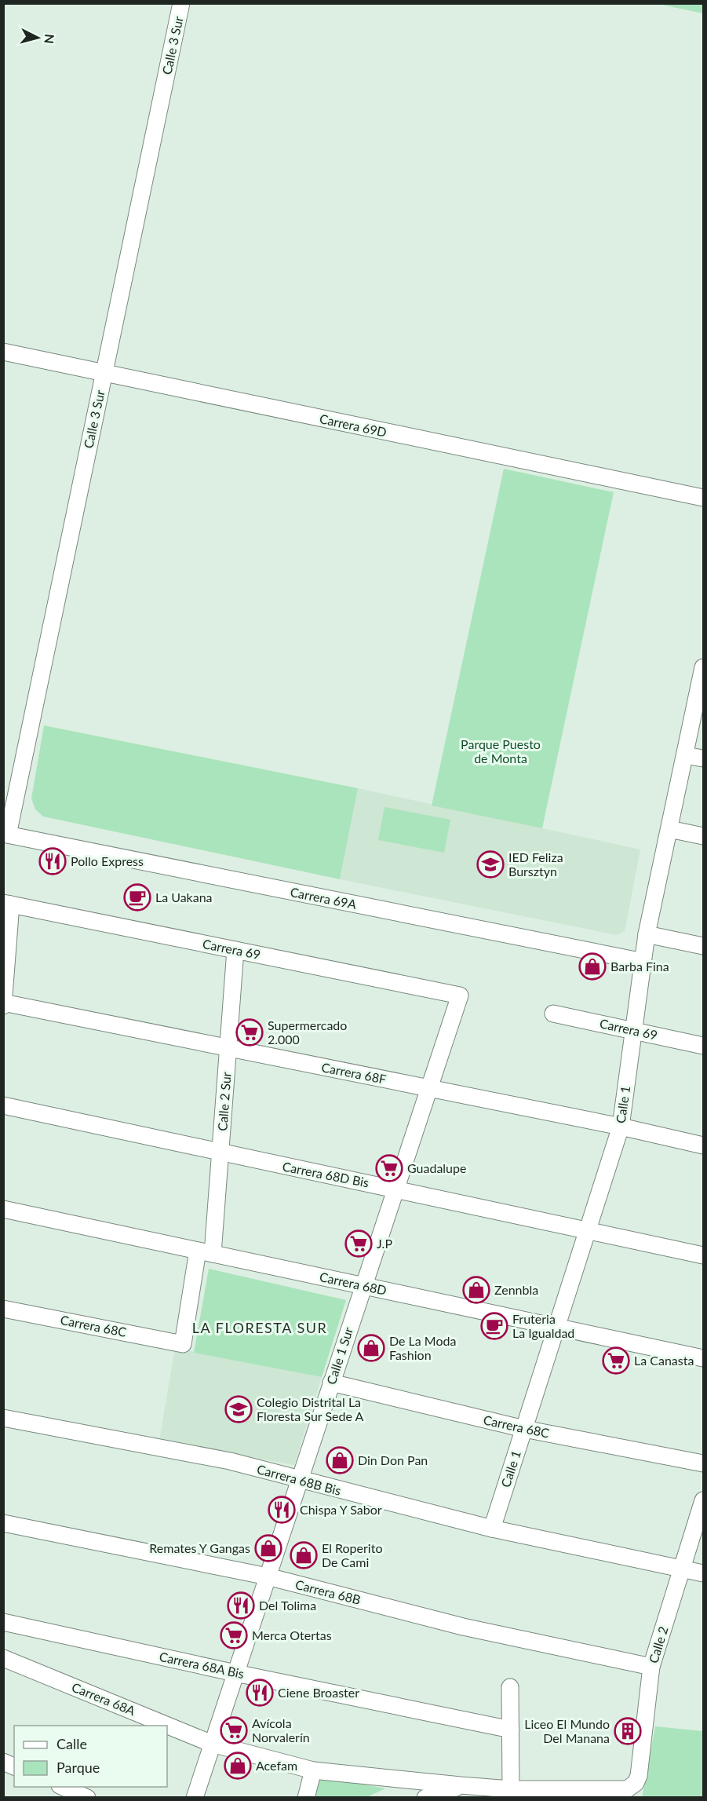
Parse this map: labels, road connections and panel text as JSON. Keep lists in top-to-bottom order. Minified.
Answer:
{"streets":{"street":["Calle 3 Sur","Carrera 69D","Carrera 69A","Carrera 69","Carrera 68F","Calle 2 Sur","Calle 1","Carrera 68D Bis","Carrera 68D","Carrera 68C","Calle 1 Sur","Carrera 68B Bis","Carrera 68B","Calle 2","Carrera 68A Bis","Carrera 68A"]},"crossings":[["Calle 3 Sur","Carrera 69D"],["Calle 3 Sur","Carrera 69A"],["Carrera 69A","Calle 1"],["Carrera 69","Calle 2 Sur"],["Carrera 69","Calle 1"],["Carrera 69","Calle 1 Sur"],["Carrera 68F","Calle 2 Sur"],["Carrera 68F","Calle 1"],["Carrera 68F","Calle 1 Sur"],["Calle 2 Sur","Carrera 68D Bis"],["Calle 2 Sur","Carrera 68D"],["Calle 2 Sur","Carrera 68C"],["Calle 1","Carrera 68D Bis"],["Calle 1","Carrera 68D"],["Calle 1","Carrera 68C"],["Calle 1","Carrera 68B Bis"],["Carrera 68D Bis","Calle 1 Sur"],["Carrera 68D","Calle 1 Sur"],["Carrera 68C","Calle 1 Sur"],["Calle 1 Sur","Carrera 68B Bis"],["Calle 1 Sur","Carrera 68B"],["Calle 1 Sur","Carrera 68A Bis"],["Calle 1 Sur","Carrera 68A"],["Carrera 68B Bis","Calle 2"],["Carrera 68B","Calle 2"]],"districts":["LA FLORESTA SUR"],"parks":["Parque Puesto de Monta"],"places":{"restaurant":["Pollo Express","Chispa Y Sabor","Del Tolima","Ciene Broaster"],"school or university":["IED Feliza Bursztyn","Colegio Distrital La Floresta Sur Sede A"],"cafe":["La Uakana","Fruteria La Igualdad"],"shop":["Barba Fina","Zennbla","De La Moda Fashion","Din Don Pan","Remates Y Gangas","El Roperito De Cami","Acefam"],"supermarket":["Supermercado 2.000","Guadalupe","J.P","La Canasta","Merca Otertas","Avícola Norvalerín"],"building":["Liceo El Mundo Del Manana"]},"legend":["Calle","Parque"],"north":"right"}
